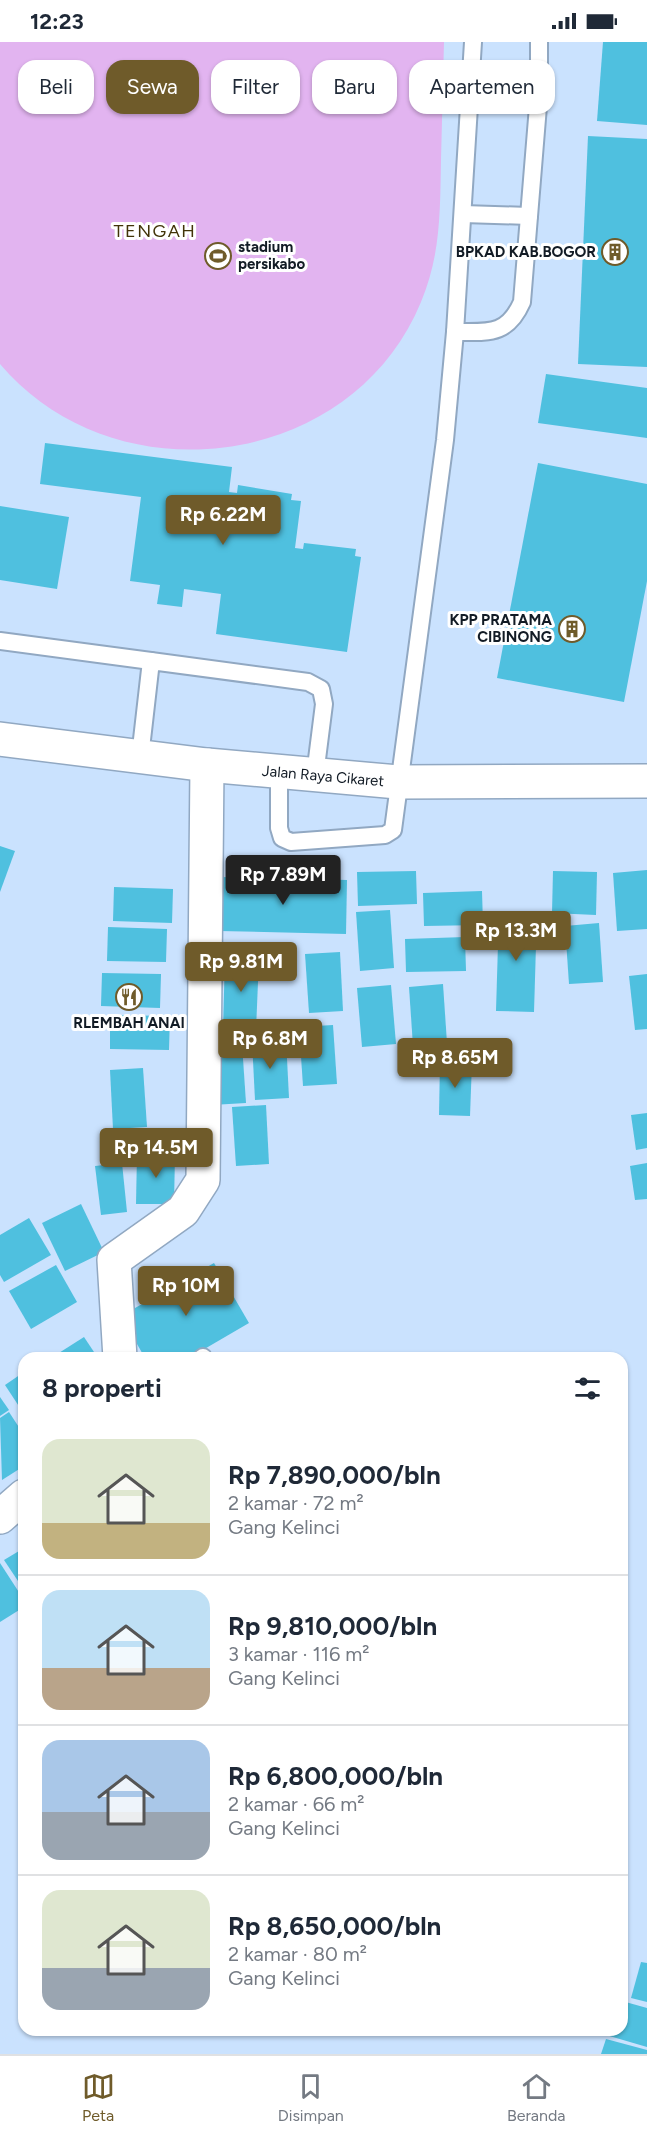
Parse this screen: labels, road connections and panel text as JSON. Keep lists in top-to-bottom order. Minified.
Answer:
{"streets":{"main road":["Jalan Raya Cikaret"]},"districts":["TENGAH"],"places":{"building":["BPKAD KAB.BOGOR","KPP PRATAMA CIBINONG"],"sports":["stadium persikabo"],"restaurant":["RLEMBAH ANAI"]},"page":{"status":"12:23","chip":["Beli","Sewa","Filter","Baru","Apartemen"],"price":["Rp 6.22M","Rp 7.89M","Rp 13.3M","Rp 9.81M","Rp 6.8M","Rp 8.65M","Rp 14.5M","Rp 10M"],"heading":"8 properti","list":[{"name":"Rp 7,890,000/bln","note":"2 kamar · 72 m² · Gang Kelinci"},{"name":"Rp 9,810,000/bln","note":"3 kamar · 116 m² · Gang Kelinci"},{"name":"Rp 6,800,000/bln","note":"2 kamar · 66 m² · Gang Kelinci"},{"name":"Rp 8,650,000/bln","note":"2 kamar · 80 m² · Gang Kelinci"}],"tabs":["Peta","Disimpan","Beranda"]}}
